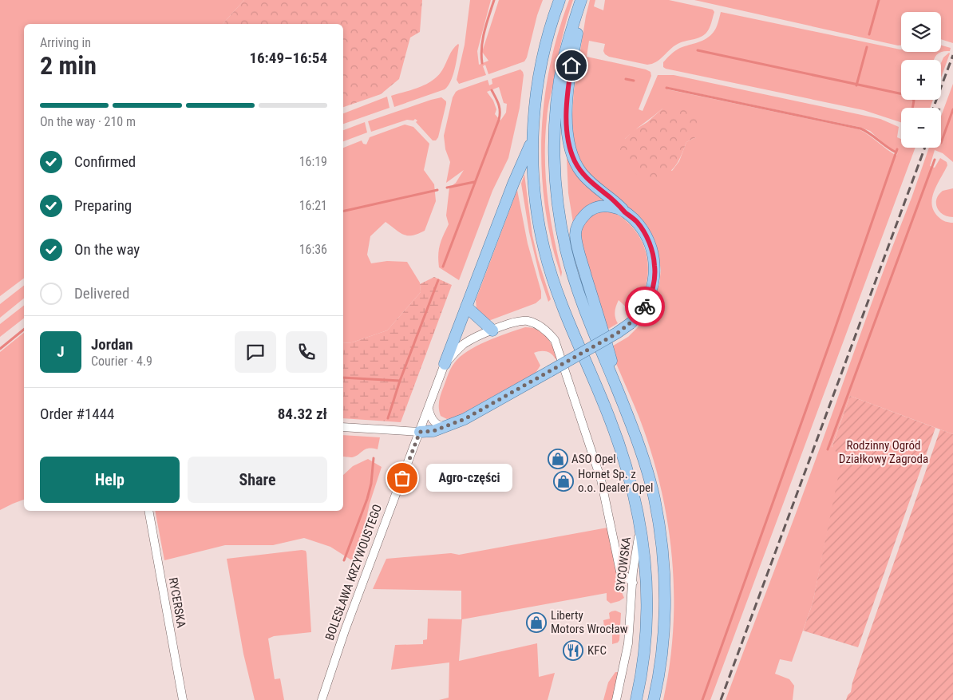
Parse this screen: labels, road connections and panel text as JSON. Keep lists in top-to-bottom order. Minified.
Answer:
{"streets":{"street":["SYCOWSKA","BOLESŁAWA KRZYWOUSTEGO","RYCERSKA"]},"parks":["Rodzinny Ogród Działkowy Zagroda"],"places":{"shop":["ASO Opel","Hornet Sp. z o.o. Dealer Opel","Liberty Motors Wrocław"],"other":["Agro-części"],"restaurant":["KFC"]},"page":{"map_buttons":["+","−"],"heading":["2 min","Arriving in","16:49–16:54"],"panel":["Jordan","Courier · 4.9","Order #1444","84.32 zł"],"bar":"On the way · 210 m","list":[["Confirmed","16:19"],["Preparing","16:21"],["On the way","16:36"],"Delivered"],"round":"J","buttons":["Help","Share"],"bubble":"Agro-części"}}
